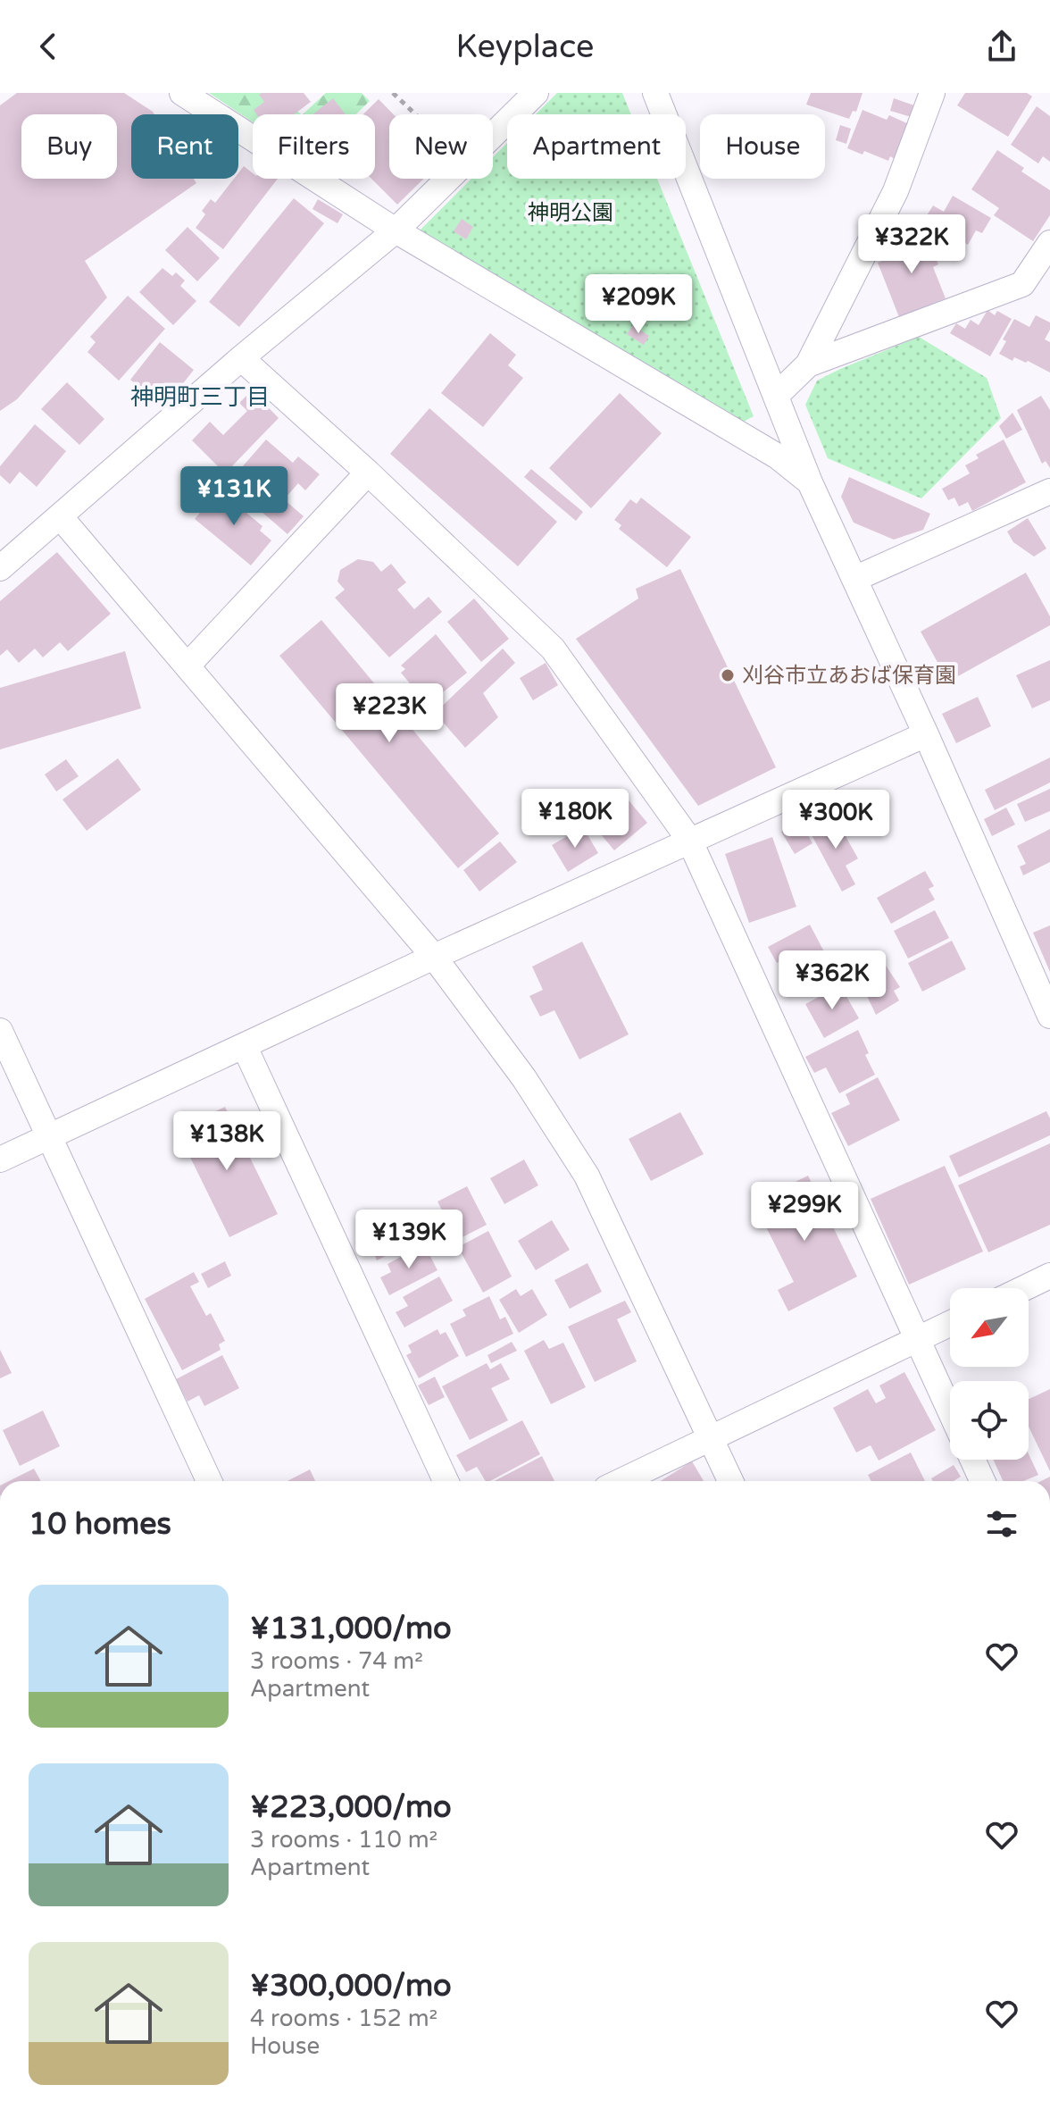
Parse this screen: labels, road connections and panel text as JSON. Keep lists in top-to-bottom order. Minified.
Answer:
{"districts":["神明町三丁目"],"parks":["神明公園"],"places":["刈谷市立あおば保育園"],"north":"bottom left","page":{"header":"Keyplace","chip":["Buy","Rent","Filters","New","Apartment","House"],"price":["¥322K","¥209K","¥131K","¥223K","¥180K","¥300K","¥362K","¥138K","¥299K","¥139K"],"heading":"10 homes","list":[{"name":"¥131,000/mo","note":"3 rooms · 74 m² · Apartment"},{"name":"¥223,000/mo","note":"3 rooms · 110 m² · Apartment"},{"name":"¥300,000/mo","note":"4 rooms · 152 m² · House"}]}}
